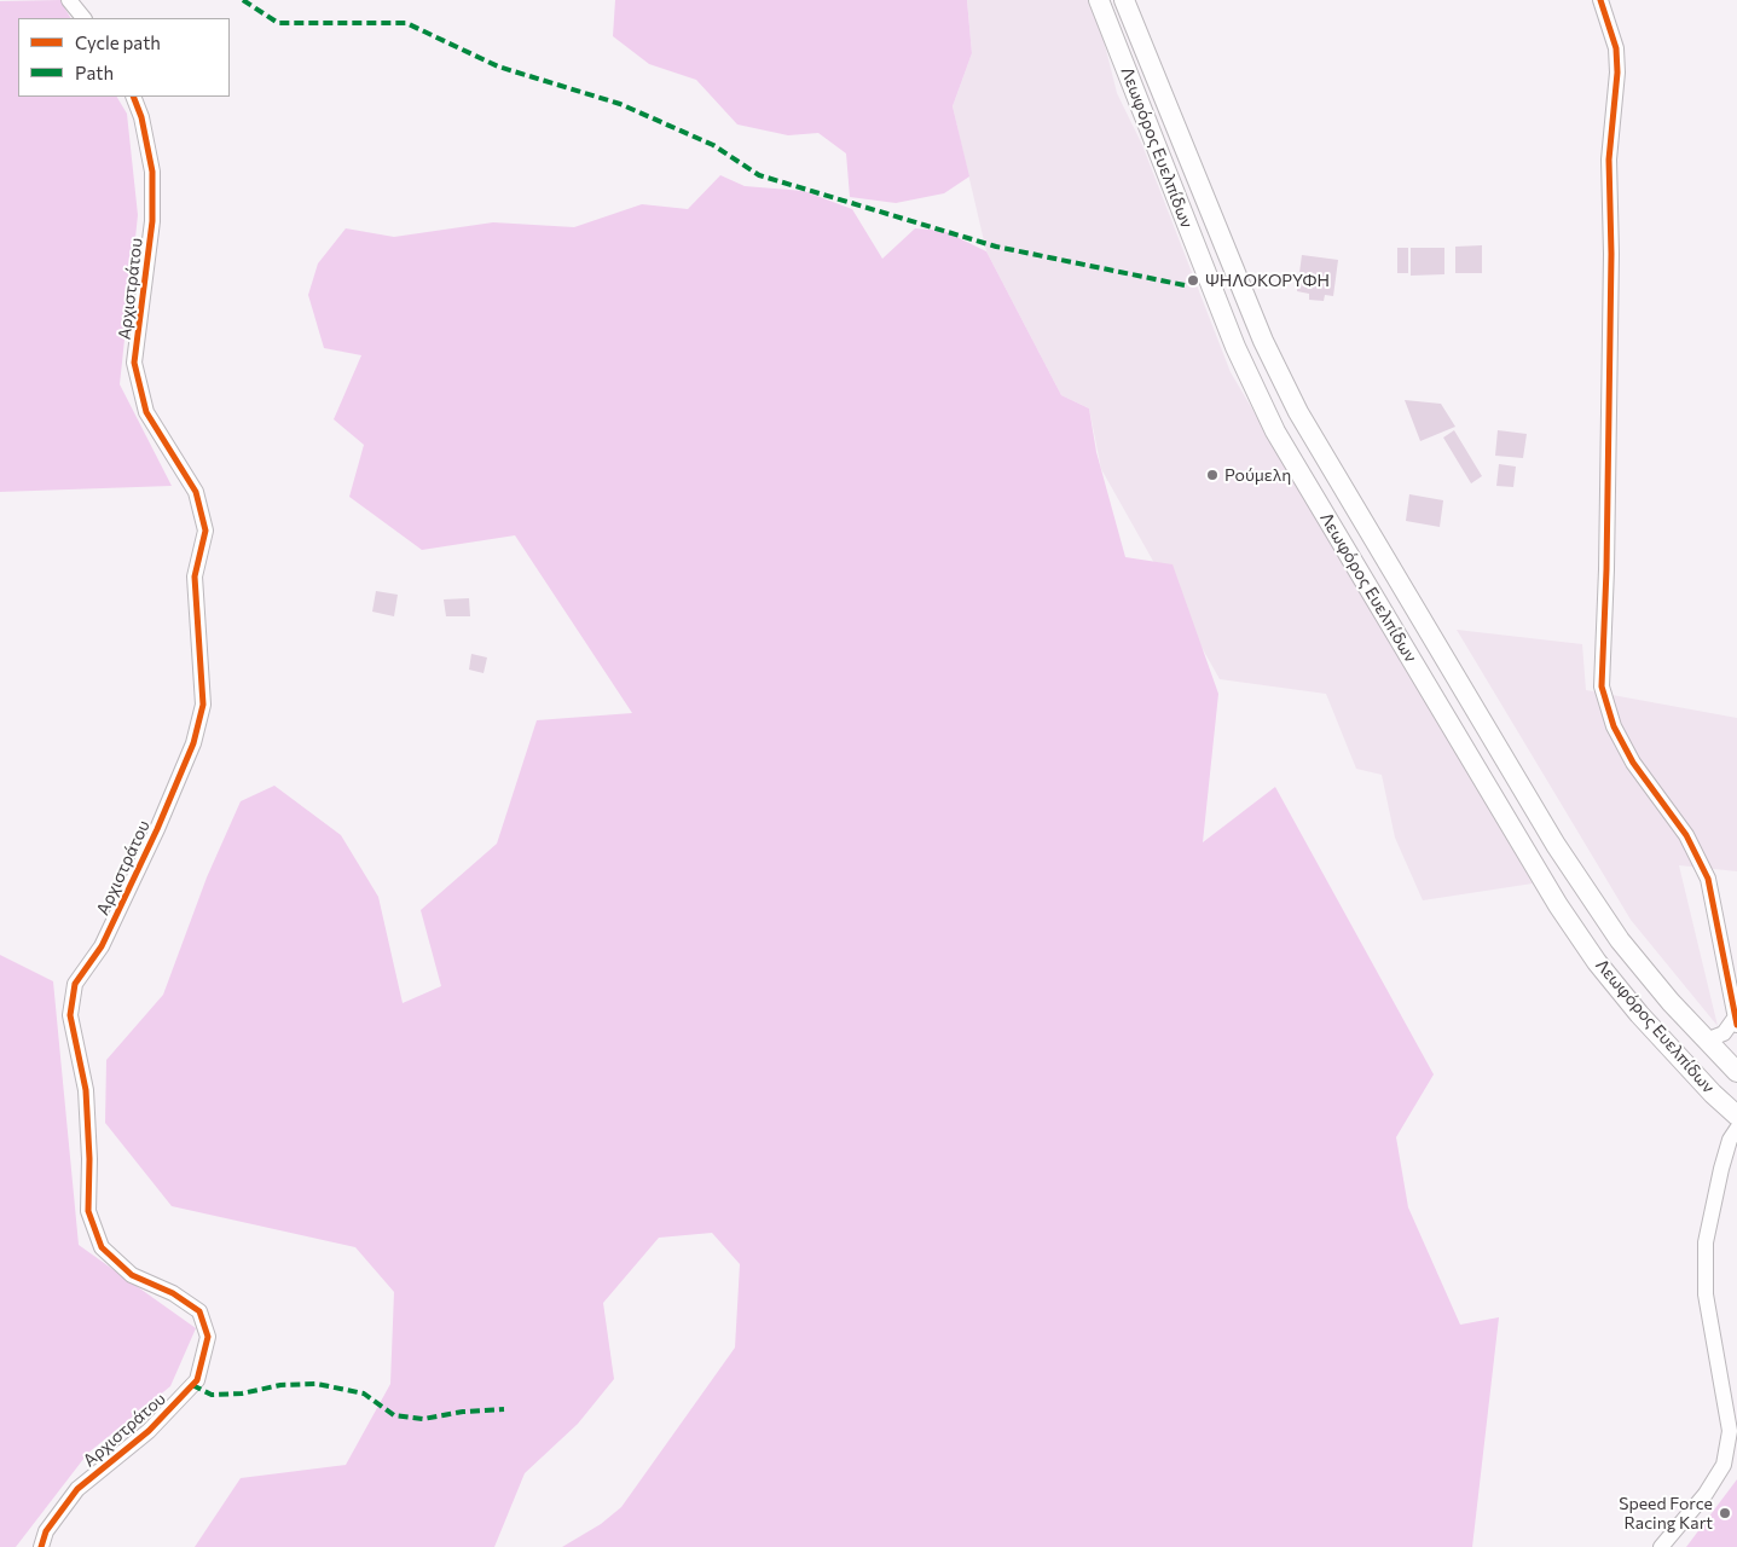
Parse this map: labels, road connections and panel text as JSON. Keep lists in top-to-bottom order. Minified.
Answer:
{"streets":{"main road":["Λεωφόρος Ευελπίδων"],"street":["Αρχιστράτου"]},"places":["ΨΗΛΟΚΟΡΥΦΗ","Ρούμελη","Speed Force Racing Kart"],"legend":["Cycle path","Path"]}
